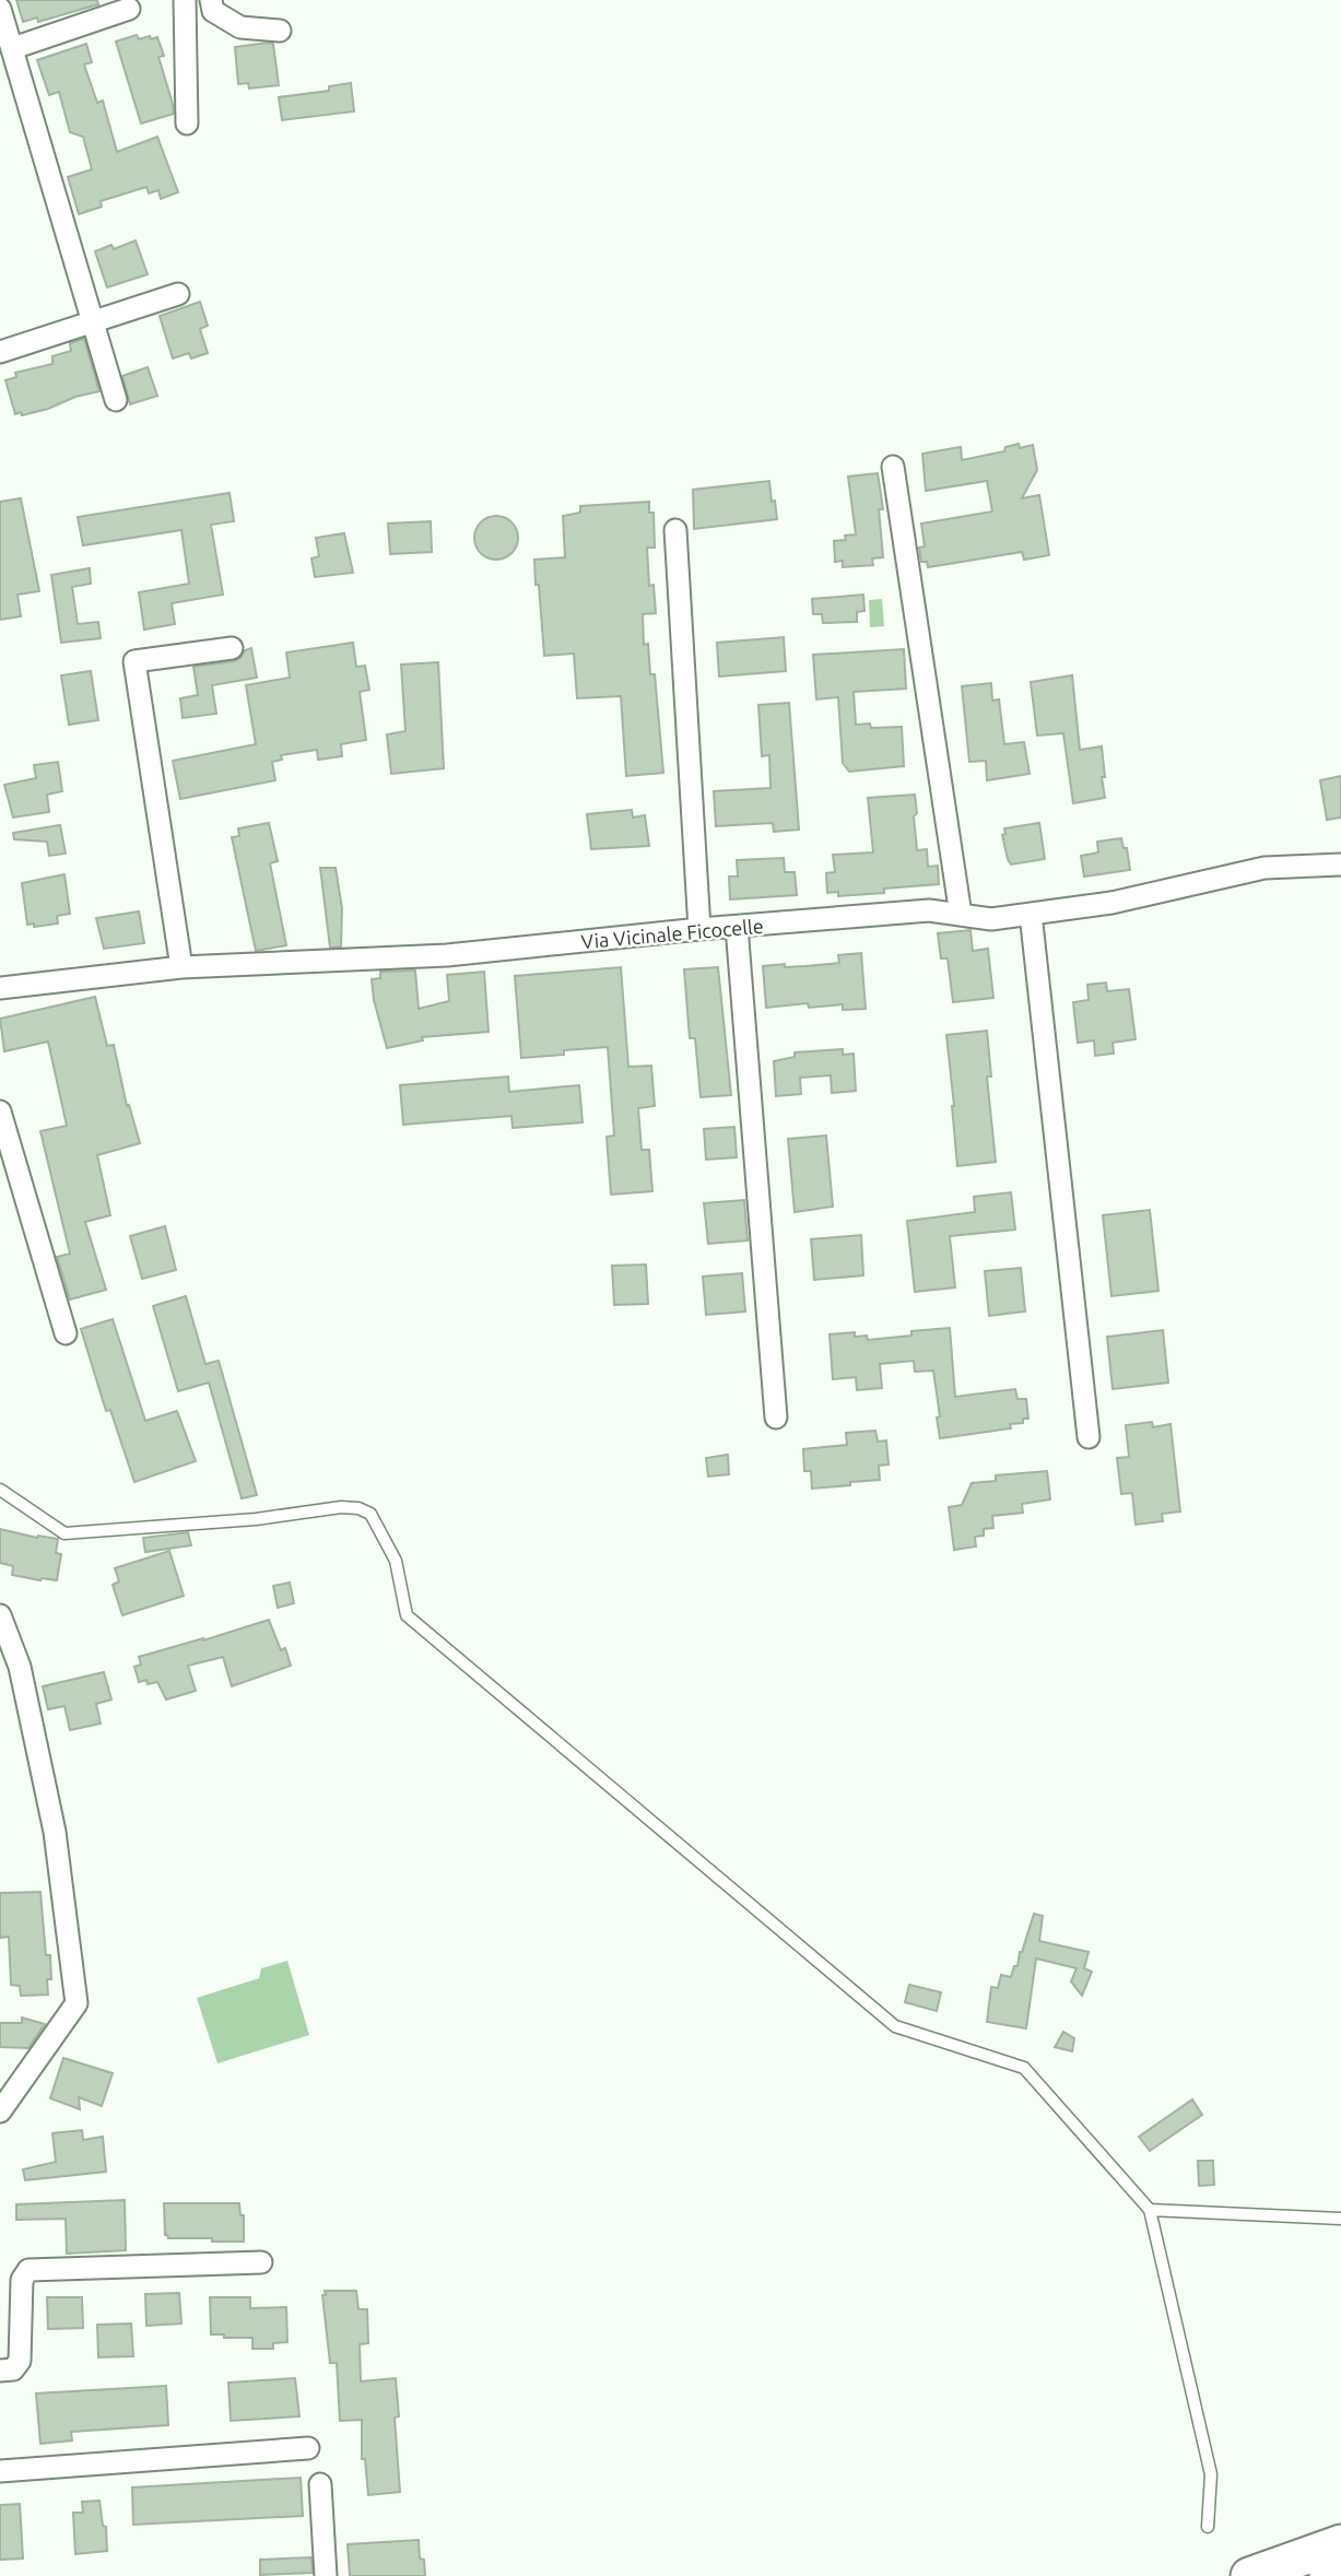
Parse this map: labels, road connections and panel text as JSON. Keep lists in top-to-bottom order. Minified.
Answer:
{"streets":{"street":["Via Vicinale Ficocelle"]}}
